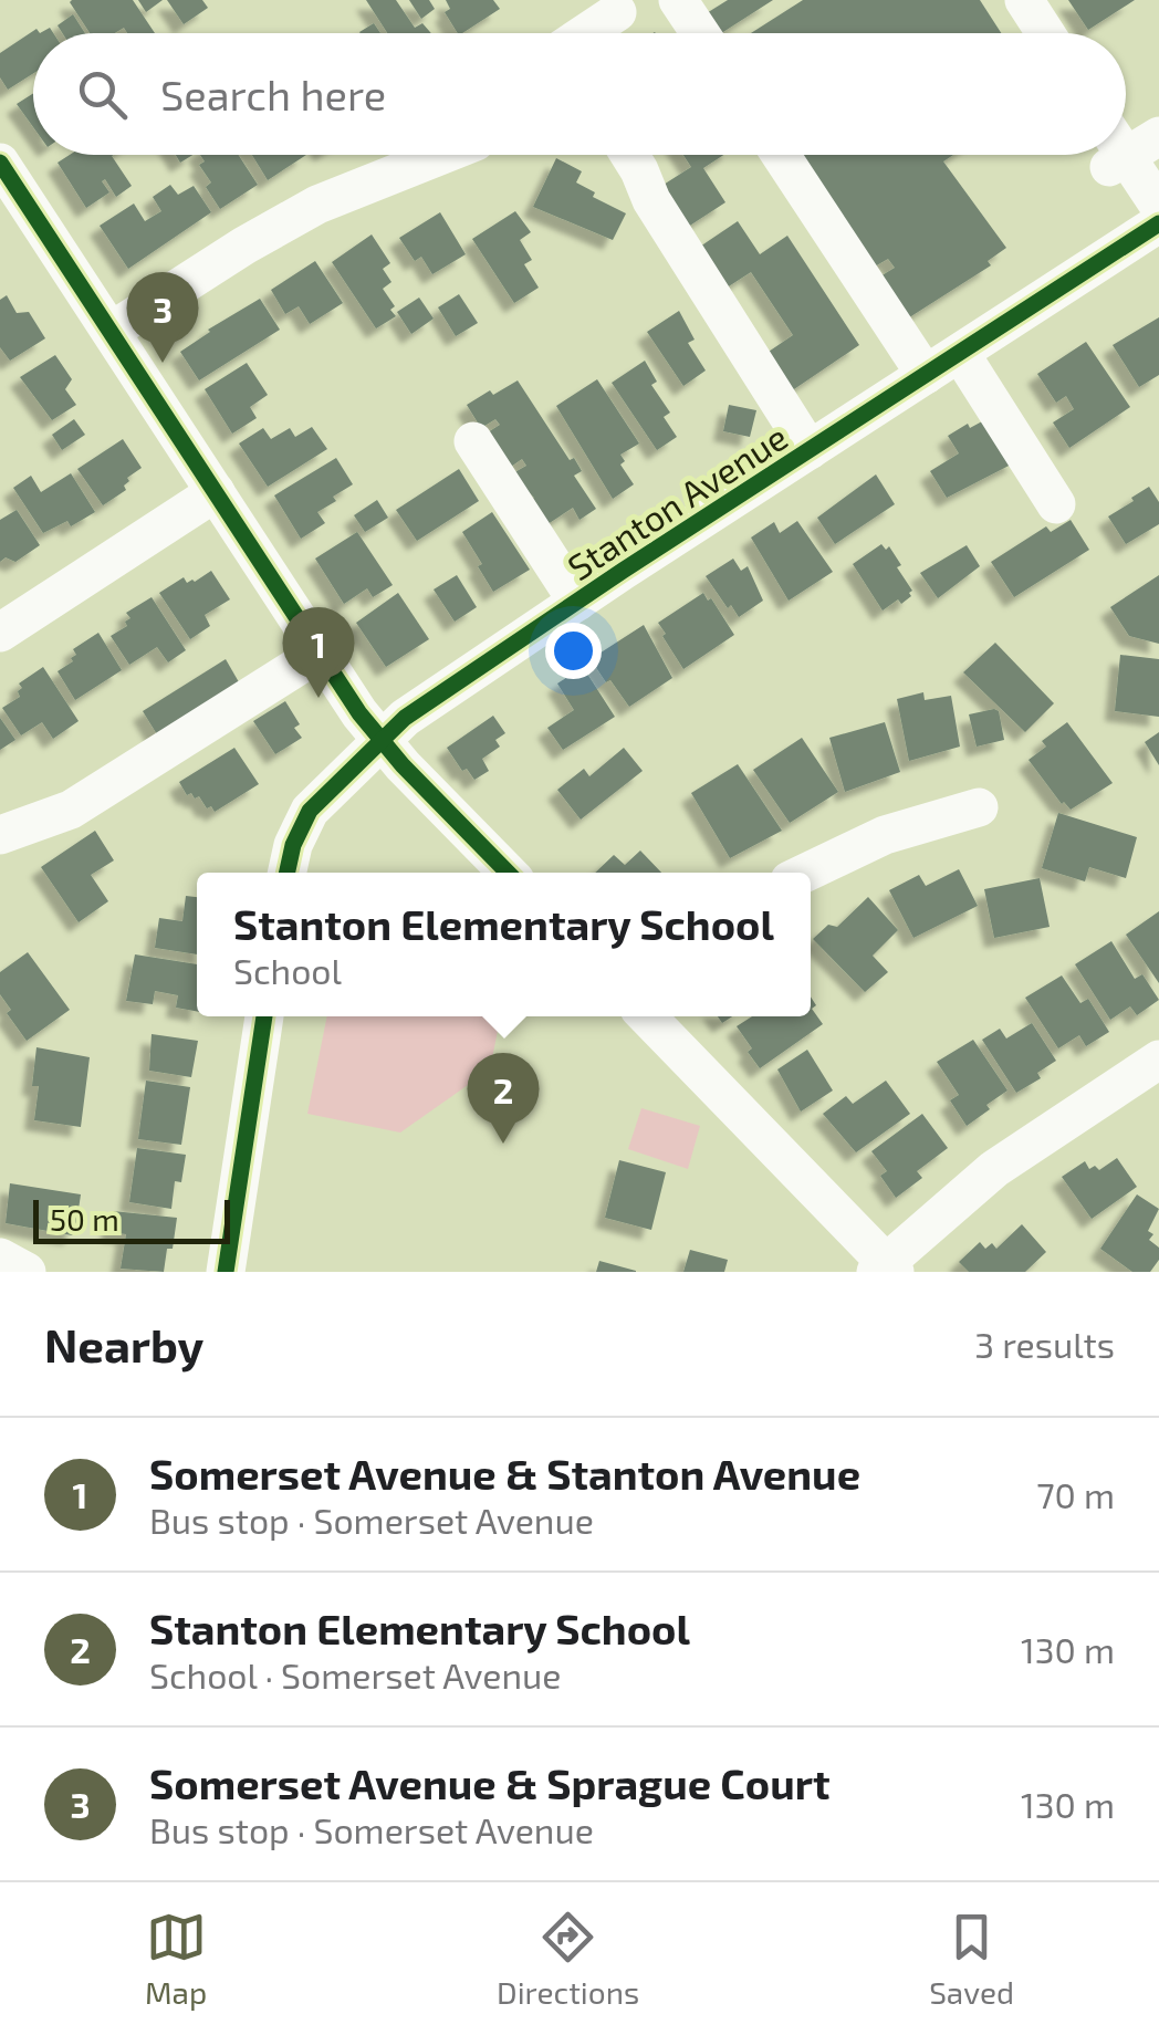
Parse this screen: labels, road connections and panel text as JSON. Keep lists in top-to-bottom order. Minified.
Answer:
{"streets":{"street":["Stanton Avenue"]},"scale_bar":"50 m","page":{"search":"Search here","pins":["3","1","2"],"popup":["Stanton Elementary School","School"],"scale":"50 m","heading":["Nearby","3 results"],"list":[{"mark":"1","name":"Somerset Avenue & Stanton Avenue","note":"Bus stop · Somerset Avenue","value":"70 m"},{"mark":"2","name":"Stanton Elementary School","note":"School · Somerset Avenue","value":"130 m"},{"mark":"3","name":"Somerset Avenue & Sprague Court","note":"Bus stop · Somerset Avenue","value":"130 m"}],"nav":["Map","Directions","Saved"]}}
